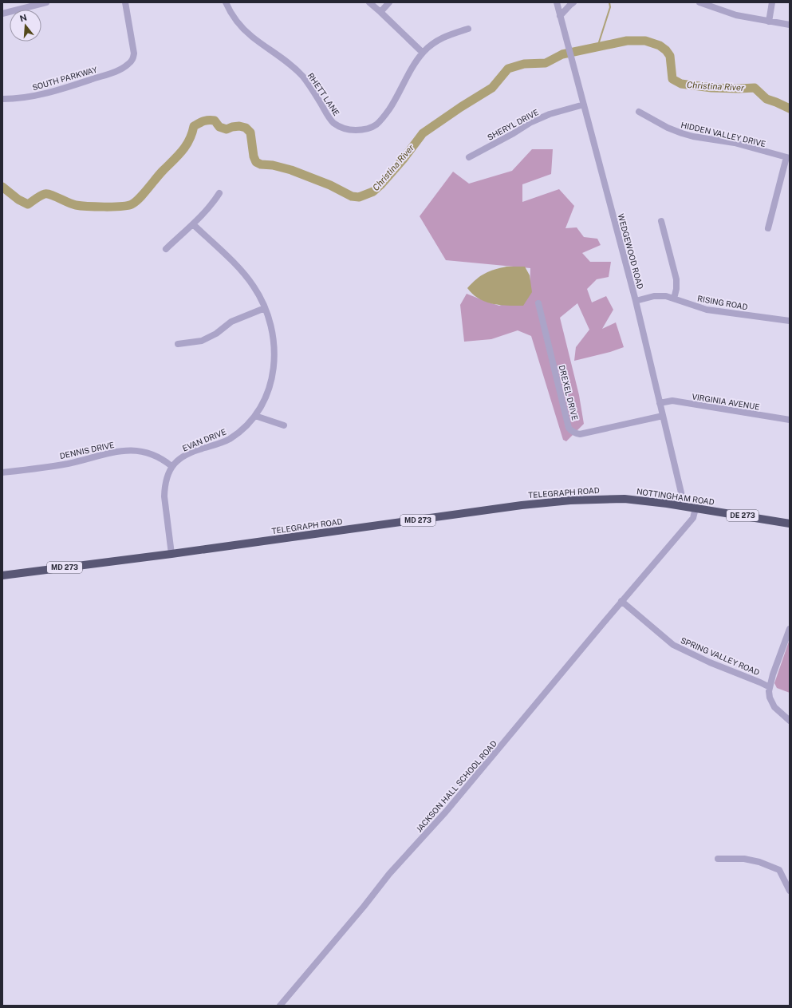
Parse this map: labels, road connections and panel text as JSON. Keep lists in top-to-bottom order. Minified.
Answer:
{"streets":{"main road":["TELEGRAPH ROAD","NOTTINGHAM ROAD","DE 273","MD 273"],"street":["SOUTH PARKWAY","RHETT LANE","SHERYL DRIVE","HIDDEN VALLEY DRIVE","WEDGEWOOD ROAD","RISING ROAD","DREXEL DRIVE","VIRGINIA AVENUE","EVAN DRIVE","DENNIS DRIVE","SPRING VALLEY ROAD","JACKSON HALL SCHOOL ROAD"]},"crossings":[["SHERYL DRIVE","WEDGEWOOD ROAD"],["WEDGEWOOD ROAD","RISING ROAD"],["WEDGEWOOD ROAD","DREXEL DRIVE"],["WEDGEWOOD ROAD","VIRGINIA AVENUE"],["WEDGEWOOD ROAD","NOTTINGHAM ROAD"],["EVAN DRIVE","DENNIS DRIVE"],["TELEGRAPH ROAD","NOTTINGHAM ROAD"],["NOTTINGHAM ROAD","JACKSON HALL SCHOOL ROAD"],["SPRING VALLEY ROAD","JACKSON HALL SCHOOL ROAD"]],"water":["Christina River"],"north":"top"}
